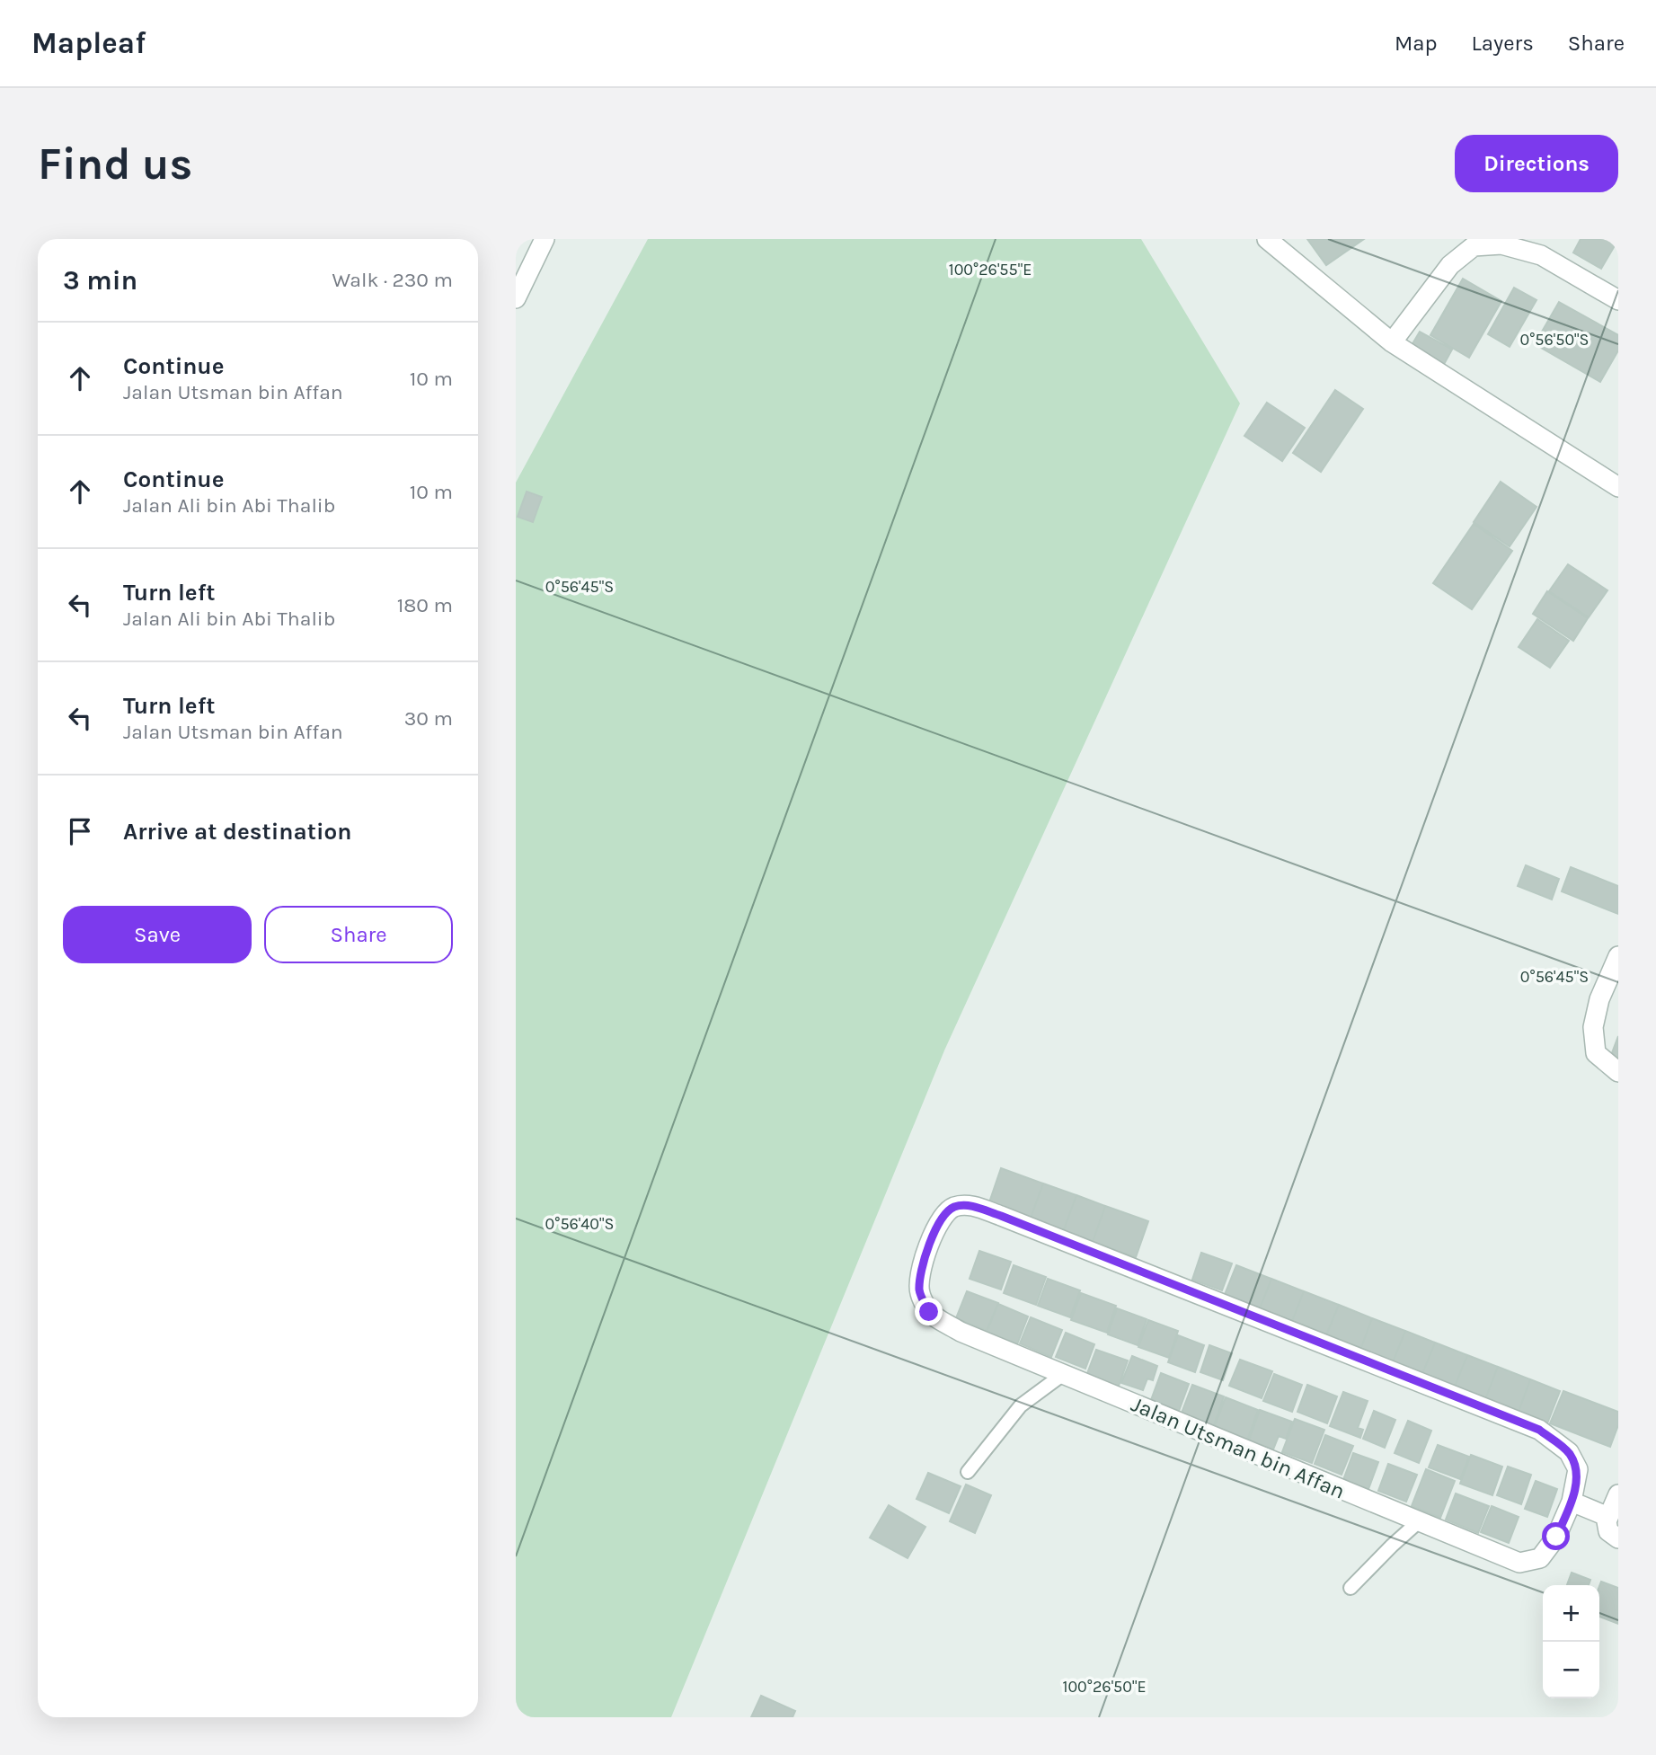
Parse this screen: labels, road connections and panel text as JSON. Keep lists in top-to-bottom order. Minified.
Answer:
{"streets":{"street":["Jalan Utsman bin Affan"]},"page":{"header":"Mapleaf","nav":["Map","Layers","Share"],"buttons":["Directions",["Save","Share"]],"title":"Find us","heading":["3 min","Walk · 230 m"],"list":[["Continue","Jalan Utsman bin Affan","10 m"],["Continue","Jalan Ali bin Abi Thalib","10 m"],["Turn left","Jalan Ali bin Abi Thalib","180 m"],["Turn left","Jalan Utsman bin Affan","30 m"],"Arrive at destination"],"map_buttons":["+","−"]},"coordinates":["100°26'55\"E","0°56'50\"S","0°56'45\"S","0°56'40\"S","100°26'50\"E"]}
